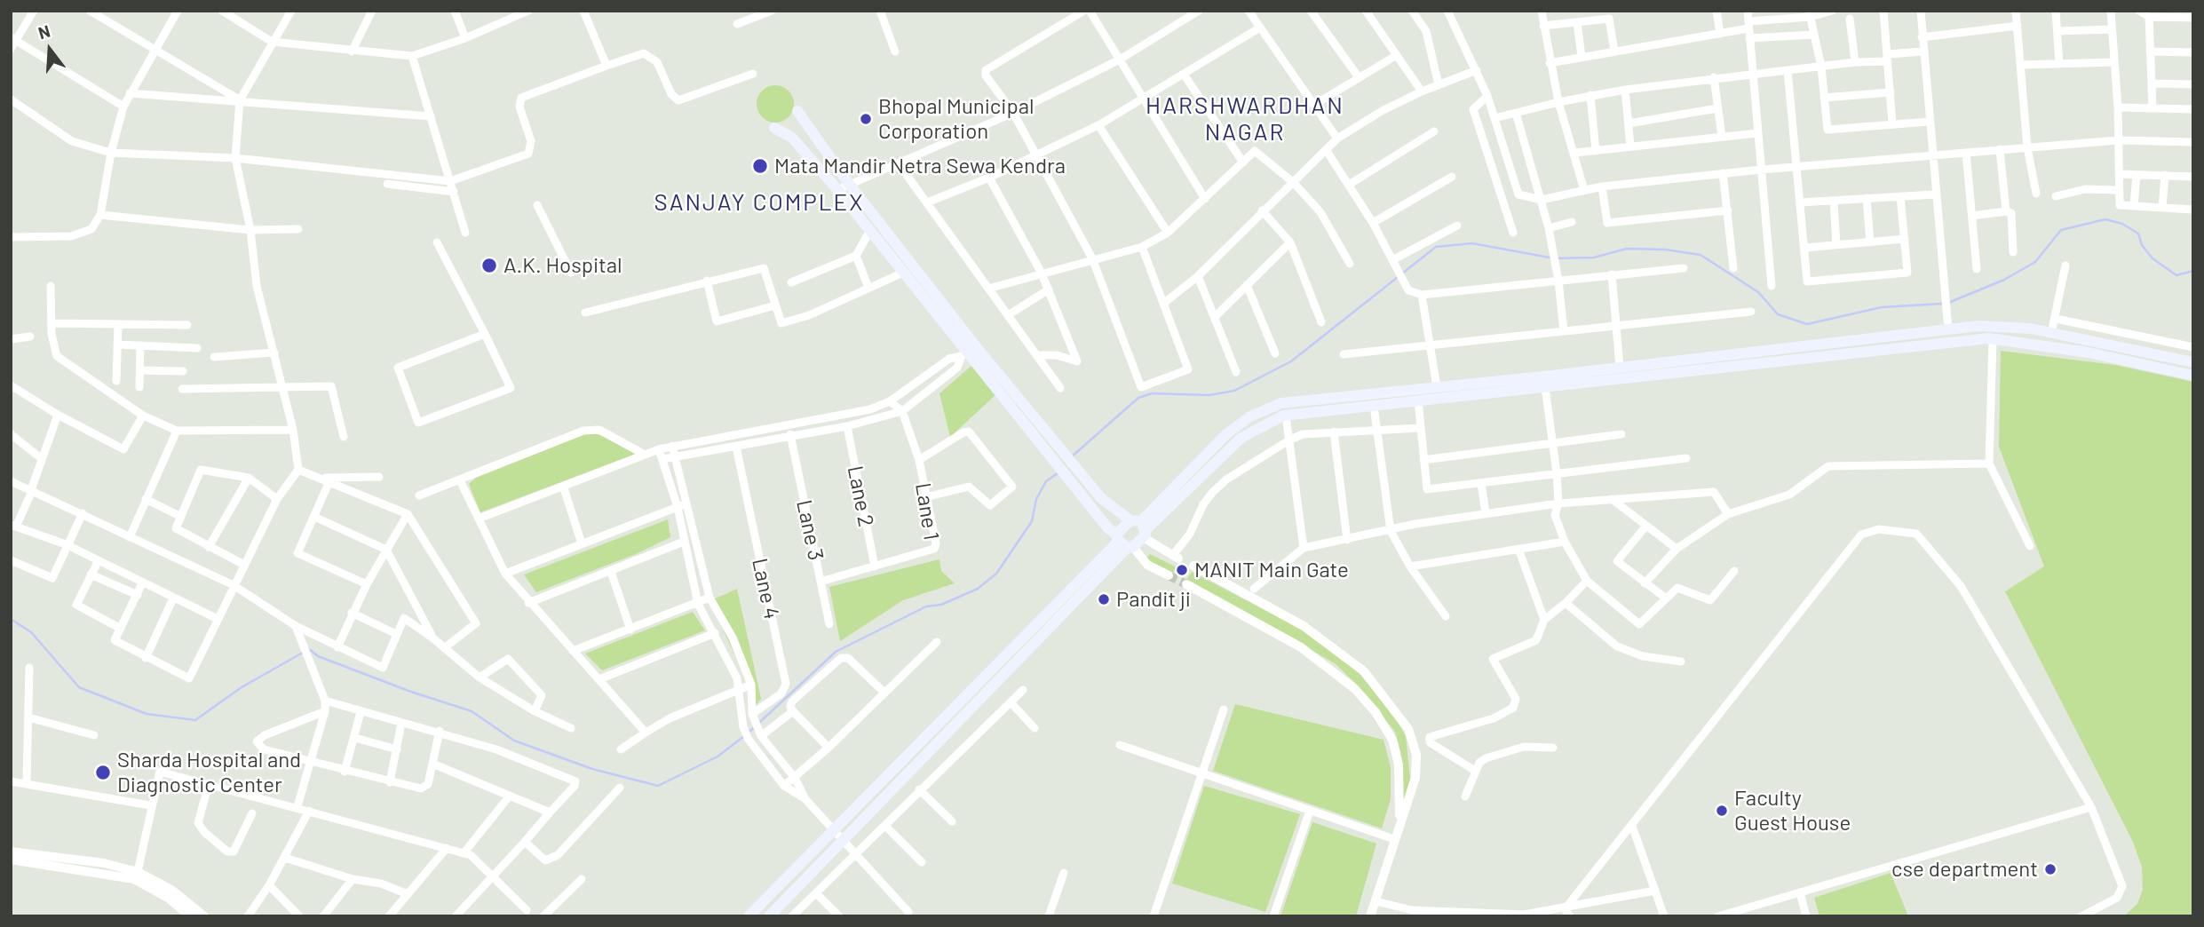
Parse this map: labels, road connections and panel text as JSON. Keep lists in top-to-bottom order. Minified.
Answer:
{"streets":{"street":["Lane 2","Lane 1","Lane 3","Lane 4"]},"crossings":[["Lane 2","Lane 1"],["Lane 1","Lane 3"]],"districts":["HARSHWARDHAN NAGAR","SANJAY COMPLEX"],"places":["Bhopal Municipal Corporation","Mata Mandir Netra Sewa Kendra","A.K. Hospital","MANIT Main Gate","Pandit ji","Sharda Hospital and Diagnostic Center","Faculty Guest House","cse department"],"north":"top"}
